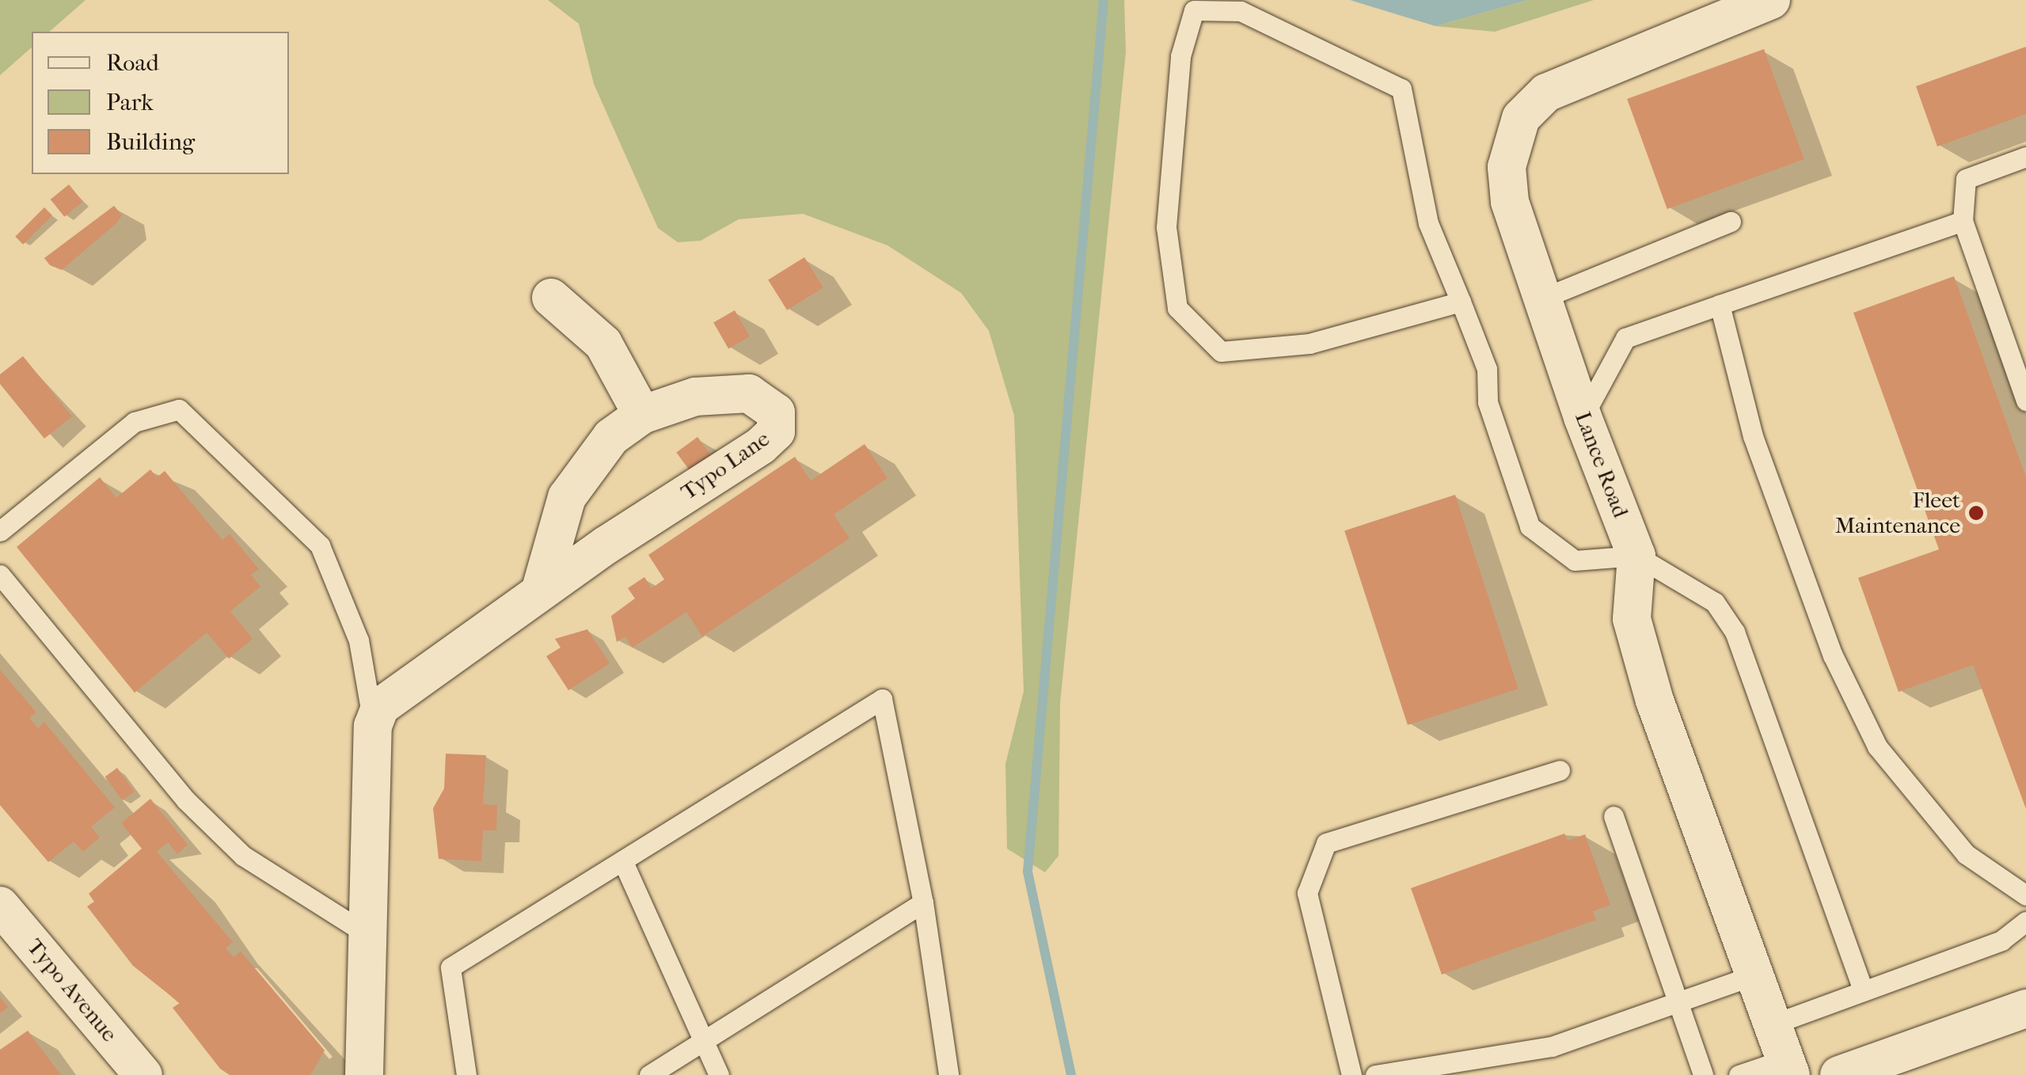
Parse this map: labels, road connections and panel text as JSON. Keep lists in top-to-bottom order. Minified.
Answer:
{"streets":{"street":["Lance Road","Typo Lane","Typo Avenue"]},"places":["Fleet Maintenance"],"legend":["Road","Park","Building"]}
